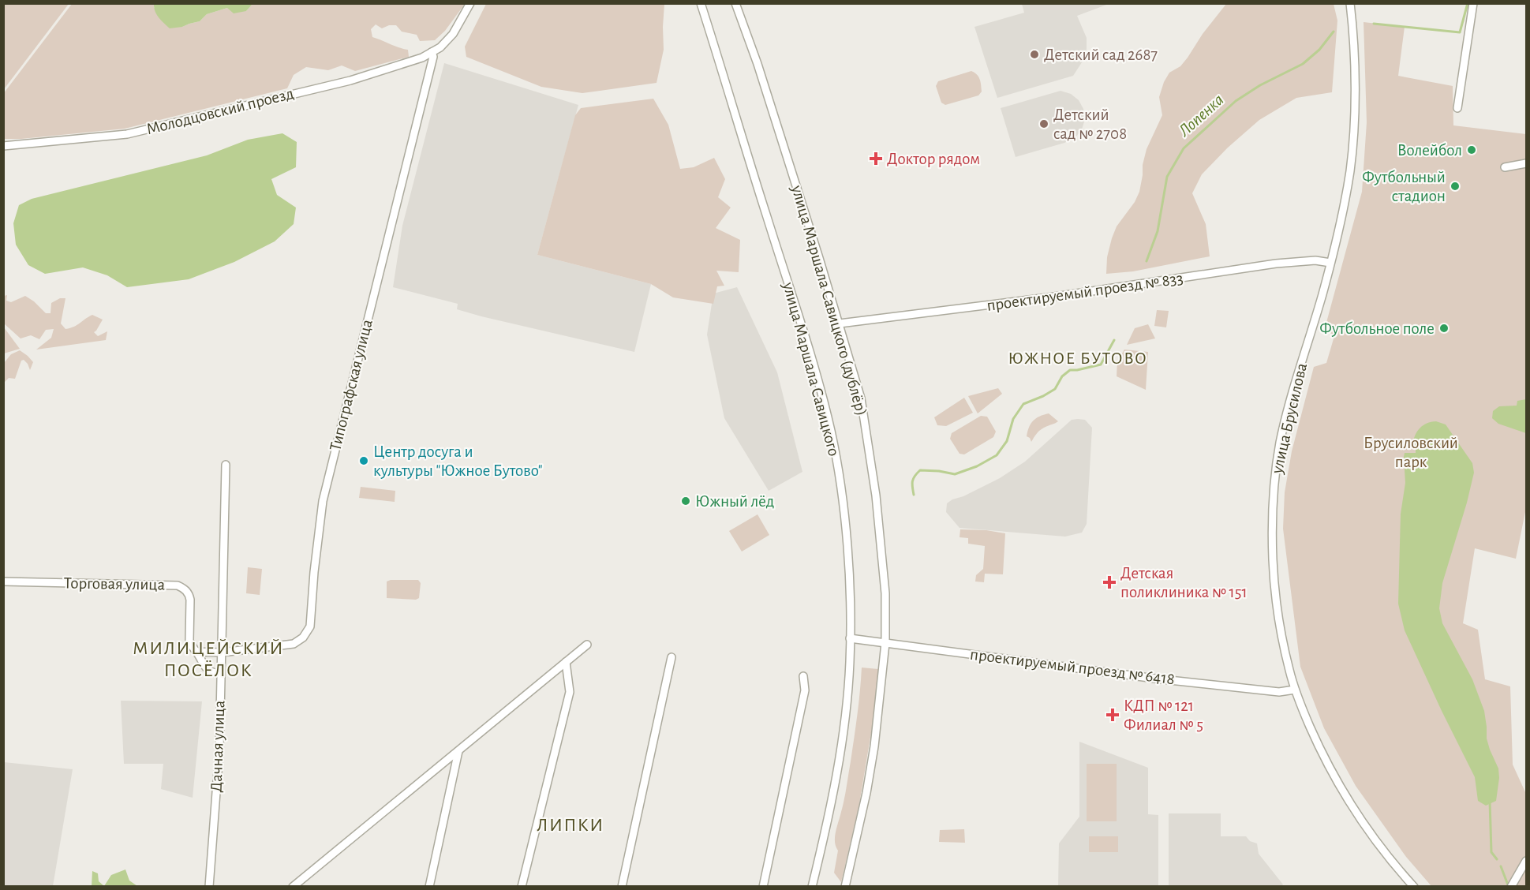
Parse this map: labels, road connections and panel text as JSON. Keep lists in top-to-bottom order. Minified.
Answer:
{"streets":{"street":["Молодцовский проезд","проектируемый проезд № 833","улица Маршала Савицкого (дублёр)","улица Маршала Савицкого","Типографская улица","улица Брусилова","Торговая улица","проектируемый проезд № 6418","Дачная улица"]},"crossings":[["Молодцовский проезд","Типографская улица"],["проектируемый проезд № 833","улица Маршала Савицкого (дублёр)"],["проектируемый проезд № 833","улица Брусилова"],["улица Маршала Савицкого (дублёр)","проектируемый проезд № 6418"],["улица Маршала Савицкого","проектируемый проезд № 6418"],["Типографская улица","Дачная улица"],["улица Брусилова","проектируемый проезд № 6418"],["Торговая улица","Дачная улица"]],"districts":["ЮЖНОЕ БУТОВО","МИЛИЦЕЙСКИЙ ПОСЁЛОК","ЛИПКИ"],"water":["Лопенка"],"parks":["Брусиловский парк"],"places":{"other":["Детский сад 2687","Детский сад № 2708","Волейбол","Футбольный стадион","Футбольное поле","Центр досуга и культуры \"Южное Бутово\"","Южный лёд"],"health":["Доктор рядом","Детская поликлиника № 151","КДП № 121 Филиал № 5"]}}
